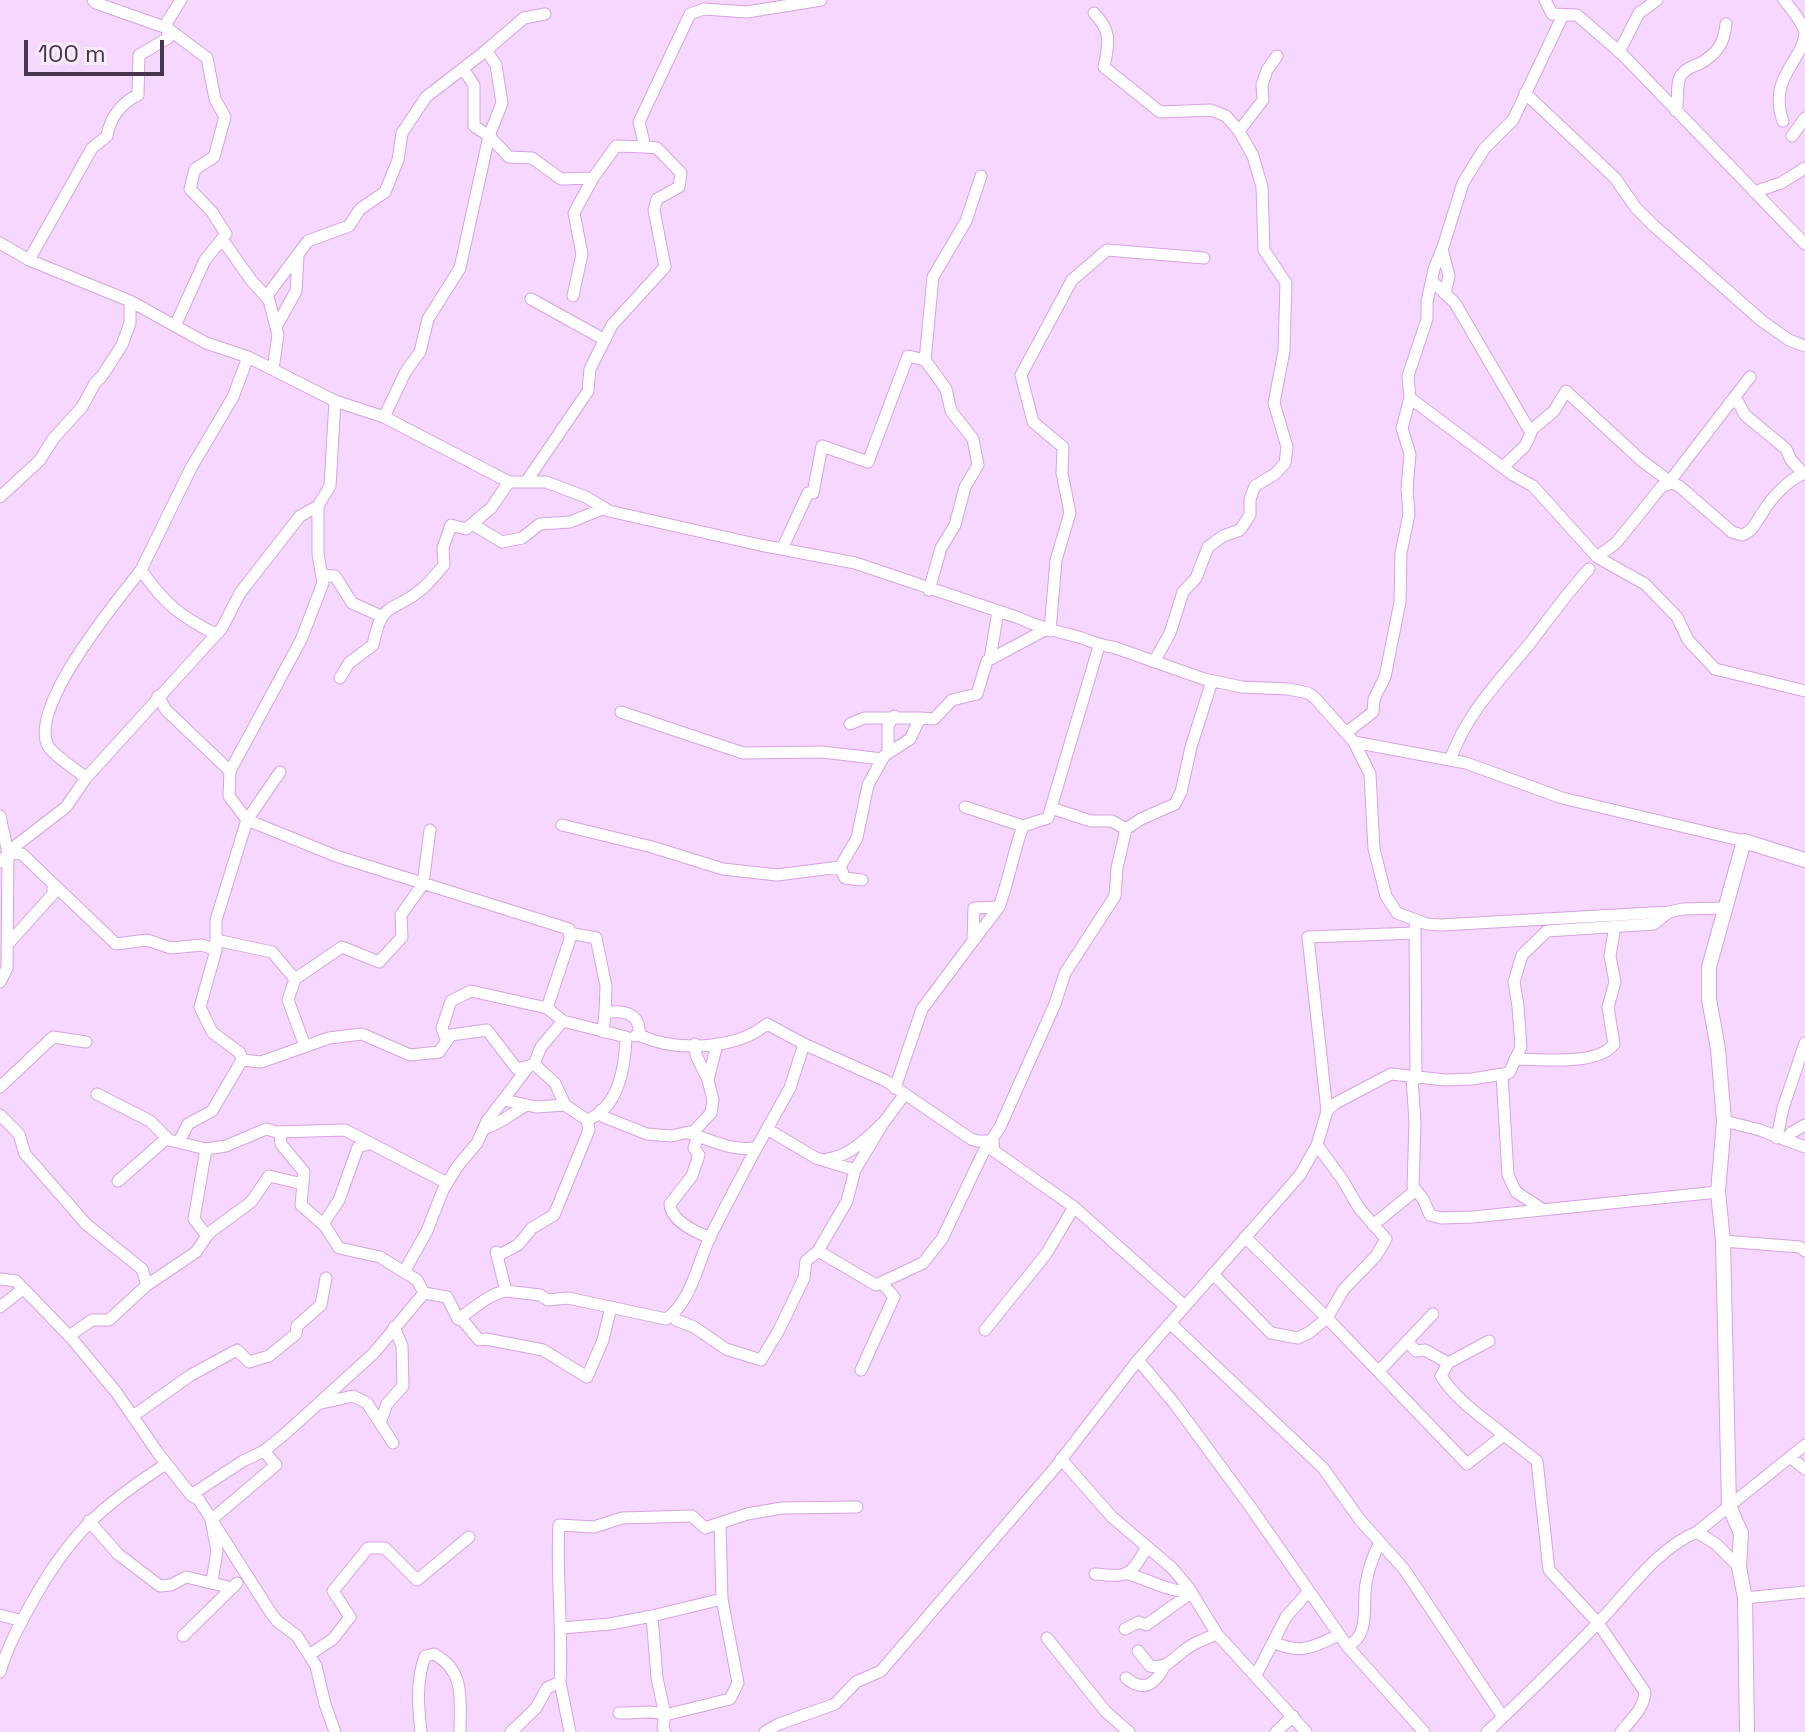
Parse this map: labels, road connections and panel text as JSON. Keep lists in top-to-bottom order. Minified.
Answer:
{"scale_bar":"100 m"}
